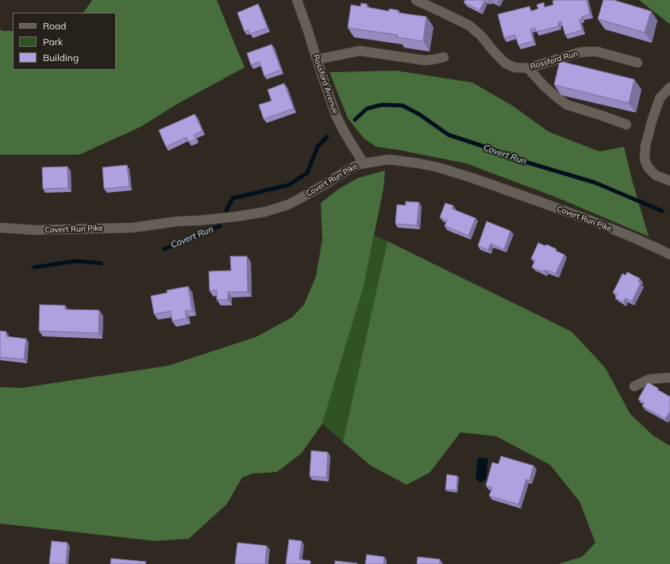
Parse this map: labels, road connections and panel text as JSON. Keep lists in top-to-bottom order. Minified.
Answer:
{"streets":{"street":["Rossford Run","Rossford Avenue","Covert Run Pike"]},"crossings":[["Rossford Avenue","Covert Run Pike"]],"water":["Covert Run"],"legend":["Road","Park","Building"]}
